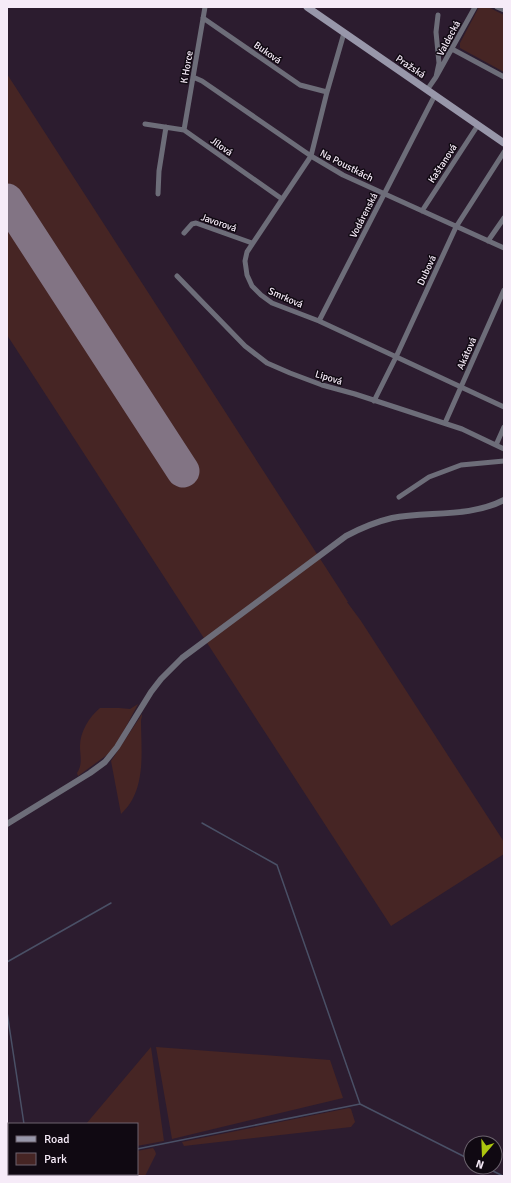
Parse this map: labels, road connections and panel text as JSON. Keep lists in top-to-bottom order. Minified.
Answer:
{"streets":{"main road":["Pražská"],"street":["Valdecká","Buková","K Horce","Jílová","Kaštanová","Na Poustkách","Vodárenská","Javorová","Dubová","Smrková","Akátová","Lipová"]},"crossings":[["Valdecká","Pražská"],["Buková","K Horce"],["Buková","Smrková"],["Pražská","Kaštanová"],["Pražská","Vodárenská"],["Pražská","Smrková"],["K Horce","Jílová"],["K Horce","Na Poustkách"],["Jílová","Smrková"],["Kaštanová","Na Poustkách"],["Na Poustkách","Vodárenská"],["Na Poustkách","Dubová"],["Na Poustkách","Smrková"],["Vodárenská","Smrková"],["Javorová","Smrková"],["Dubová","Smrková"],["Dubová","Lipová"],["Smrková","Akátová"],["Akátová","Lipová"]],"legend":["Road","Park"],"north":"bottom"}
